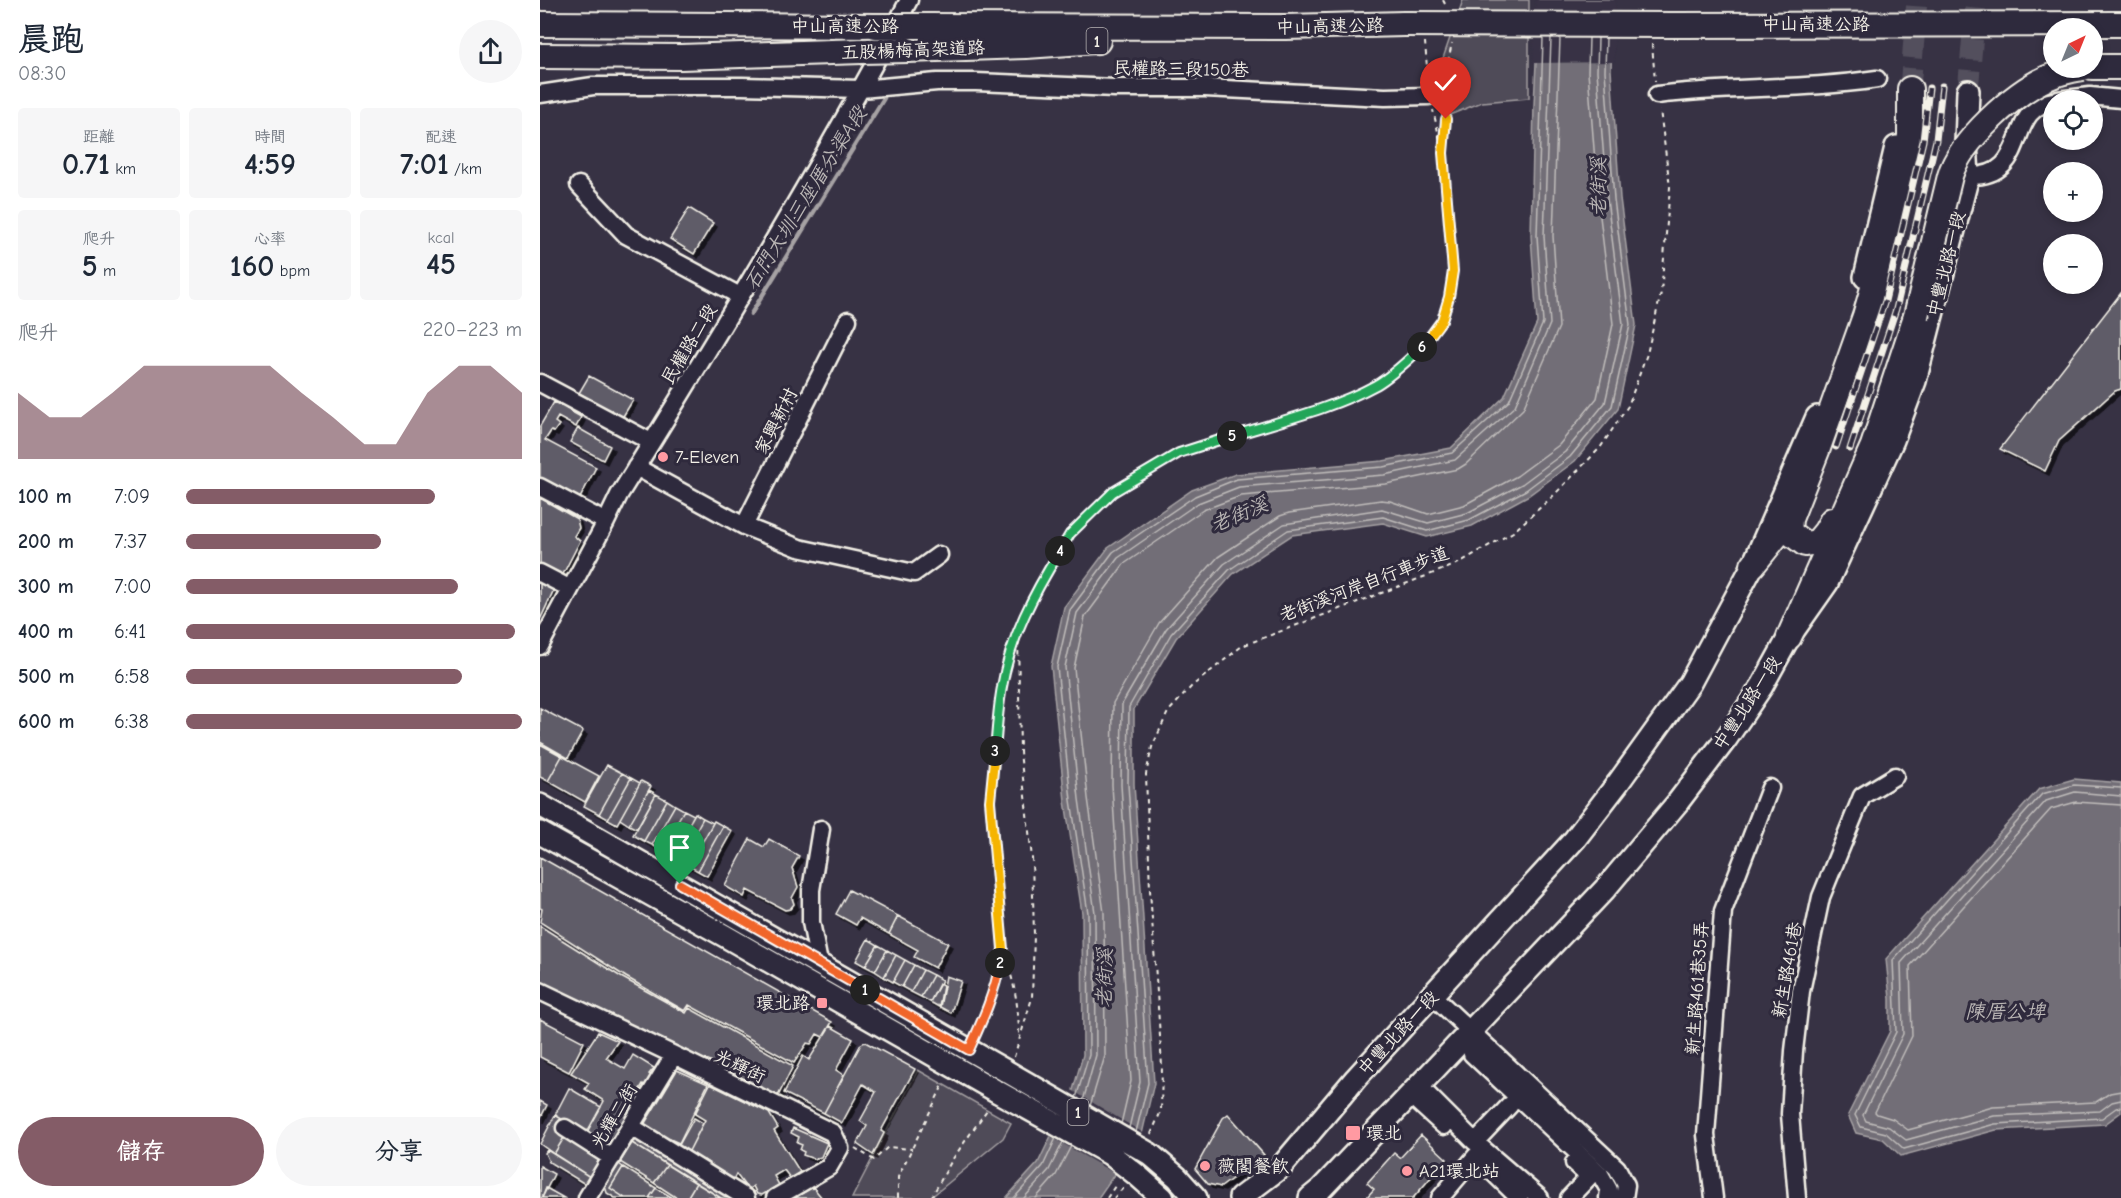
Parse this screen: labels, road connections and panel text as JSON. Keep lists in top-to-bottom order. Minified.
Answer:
{"streets":{"highway":["中山高速公路","1","五股楊梅高架道路"],"main road":["中豐北路一段"],"street":["民權路三段150巷","民權路二段","家興新村","新生路461巷","新生路461巷35弄","光輝街","光輝二街"],"path":["老街溪河岸自行車步道"]},"crossings":[["中山高速公路","五股楊梅高架道路"],["1","老街溪河岸自行車步道"],["民權路三段150巷","民權路二段"],["光輝街","光輝二街"]],"water":["老街溪","石門大圳三座厝分渠A段","陳厝公埤"],"places":{"other":["7-Eleven","薇閣餐飲","A21環北站"],"transit":["環北路","環北"]},"north":"top right","page":{"heading":["晨跑","08:30"],"map_buttons":["+","−"],"stats":[["距離","0.71 km"],["時間","4:59"],["配速","7:01 /km"],["爬升","5 m"],["心率","160 bpm"],["kcal","45"]],"chart":["爬升","220–223 m"],"pins":["6","5","4","3","2","1"],"list":[{"name":"100 m","note":"7:09"},{"name":"200 m","note":"7:37"},{"name":"300 m","note":"7:00"},{"name":"400 m","note":"6:41"},{"name":"500 m","note":"6:58"},{"name":"600 m","note":"6:38"}],"buttons":["儲存","分享"]}}
